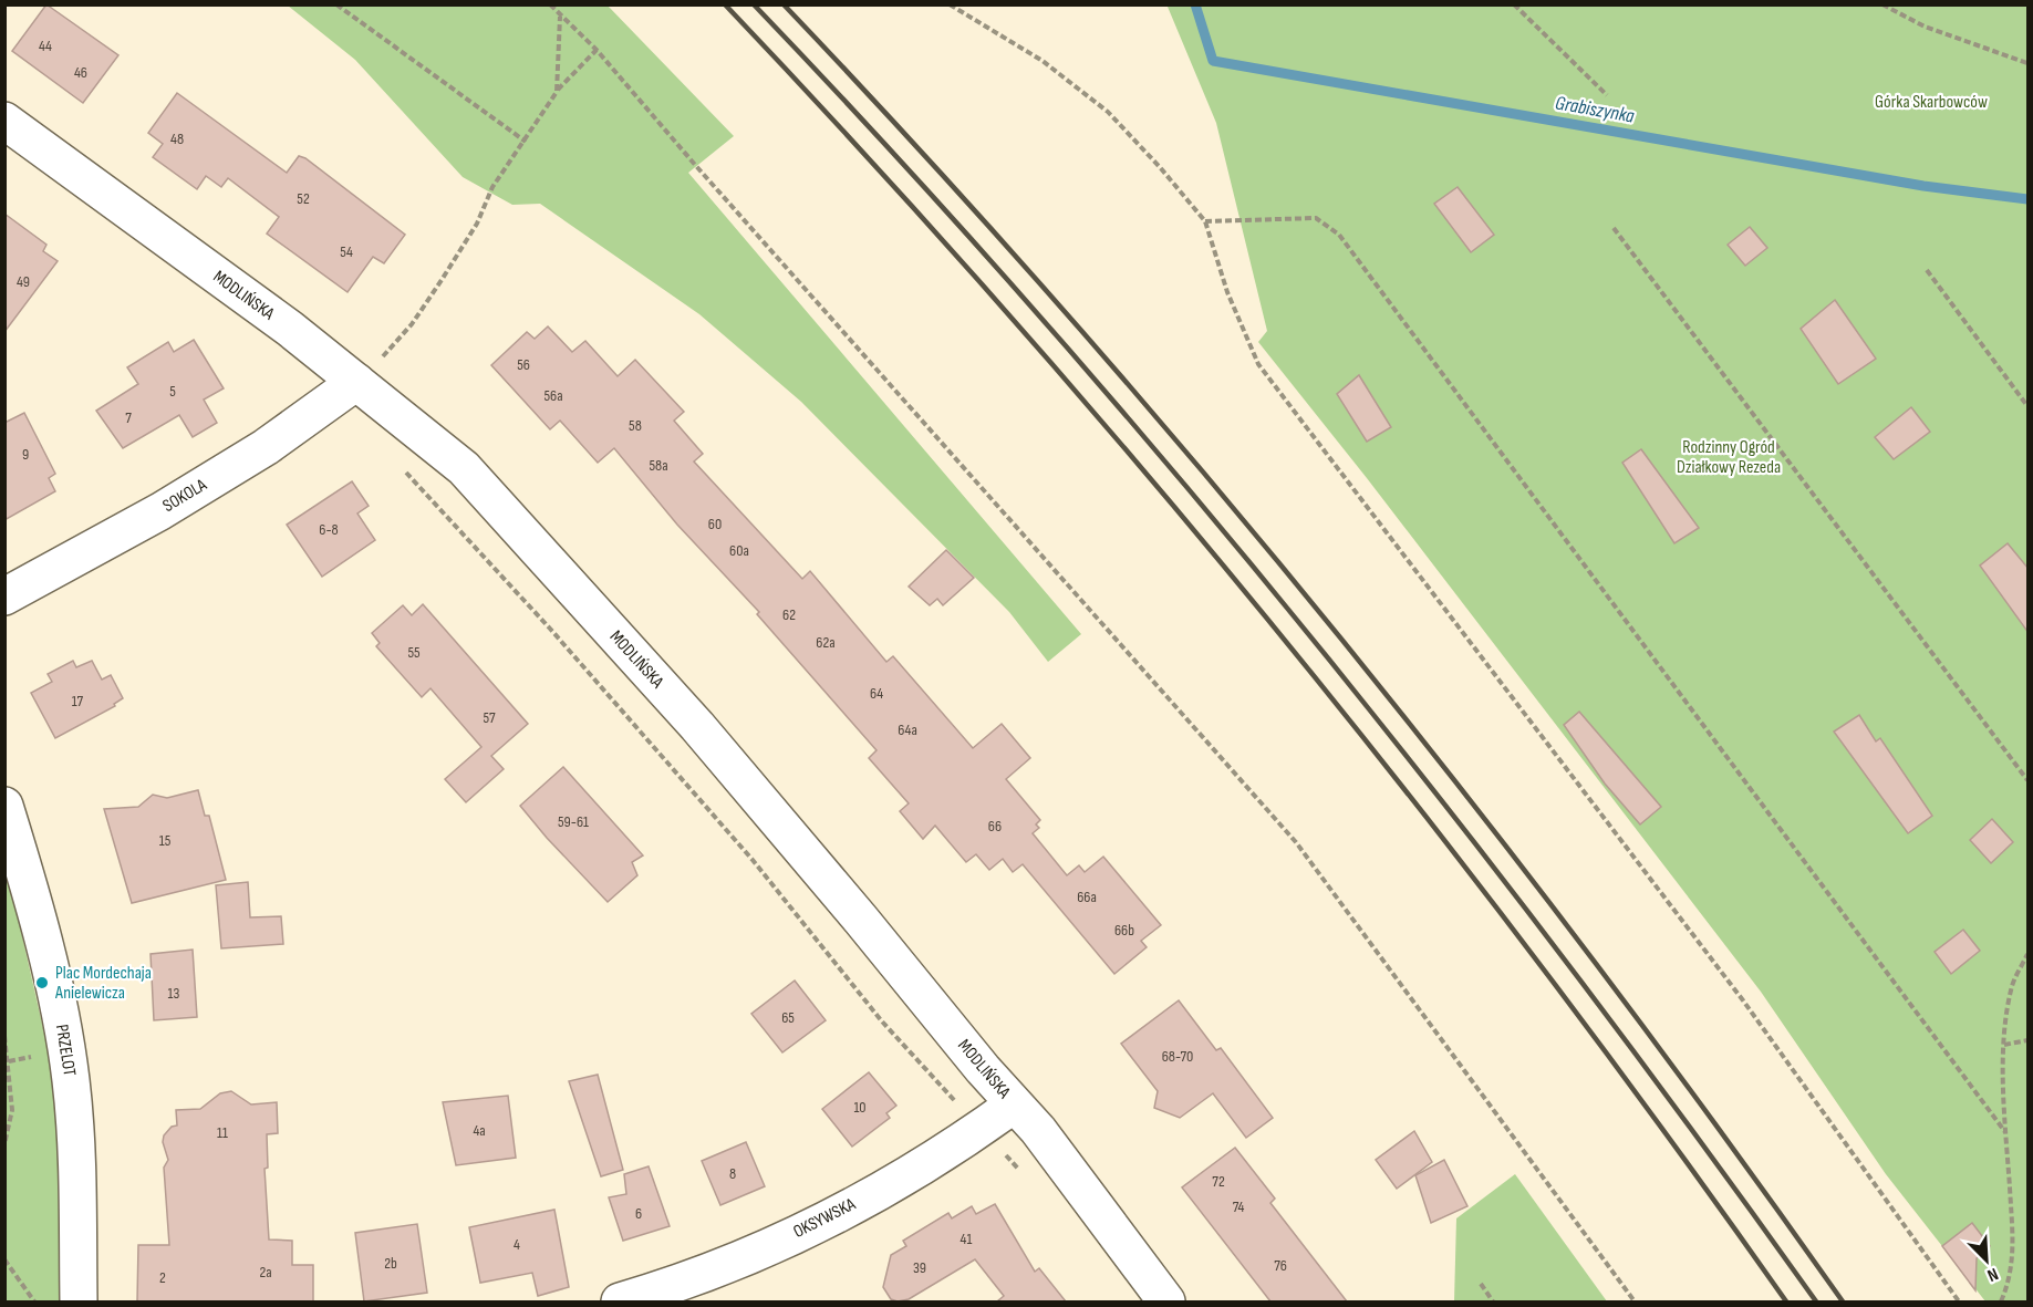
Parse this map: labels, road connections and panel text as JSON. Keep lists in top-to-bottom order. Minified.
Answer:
{"streets":{"street":["MODLIŃSKA","SOKOLA","PRZELOT","OKSYWSKA"]},"crossings":[["MODLIŃSKA","SOKOLA"],["MODLIŃSKA","OKSYWSKA"]],"water":["Grabiszynka"],"parks":["Górka Skarbowców","Rodzinny Ogród Działkowy Rezeda"],"places":["Plac Mordechaja Anielewicza"],"house_numbers":["44","46","48","52","54","49","56","5","56a","7","58","9","58a","60","6-8","60a","62","62a","55","64","17","57","64a","59-61","66","15","66a","66b","13","65","68-70","10","4a","11","8","72","74","6","41","4","2b","76","39","2a","2"],"north":"bottom right"}
